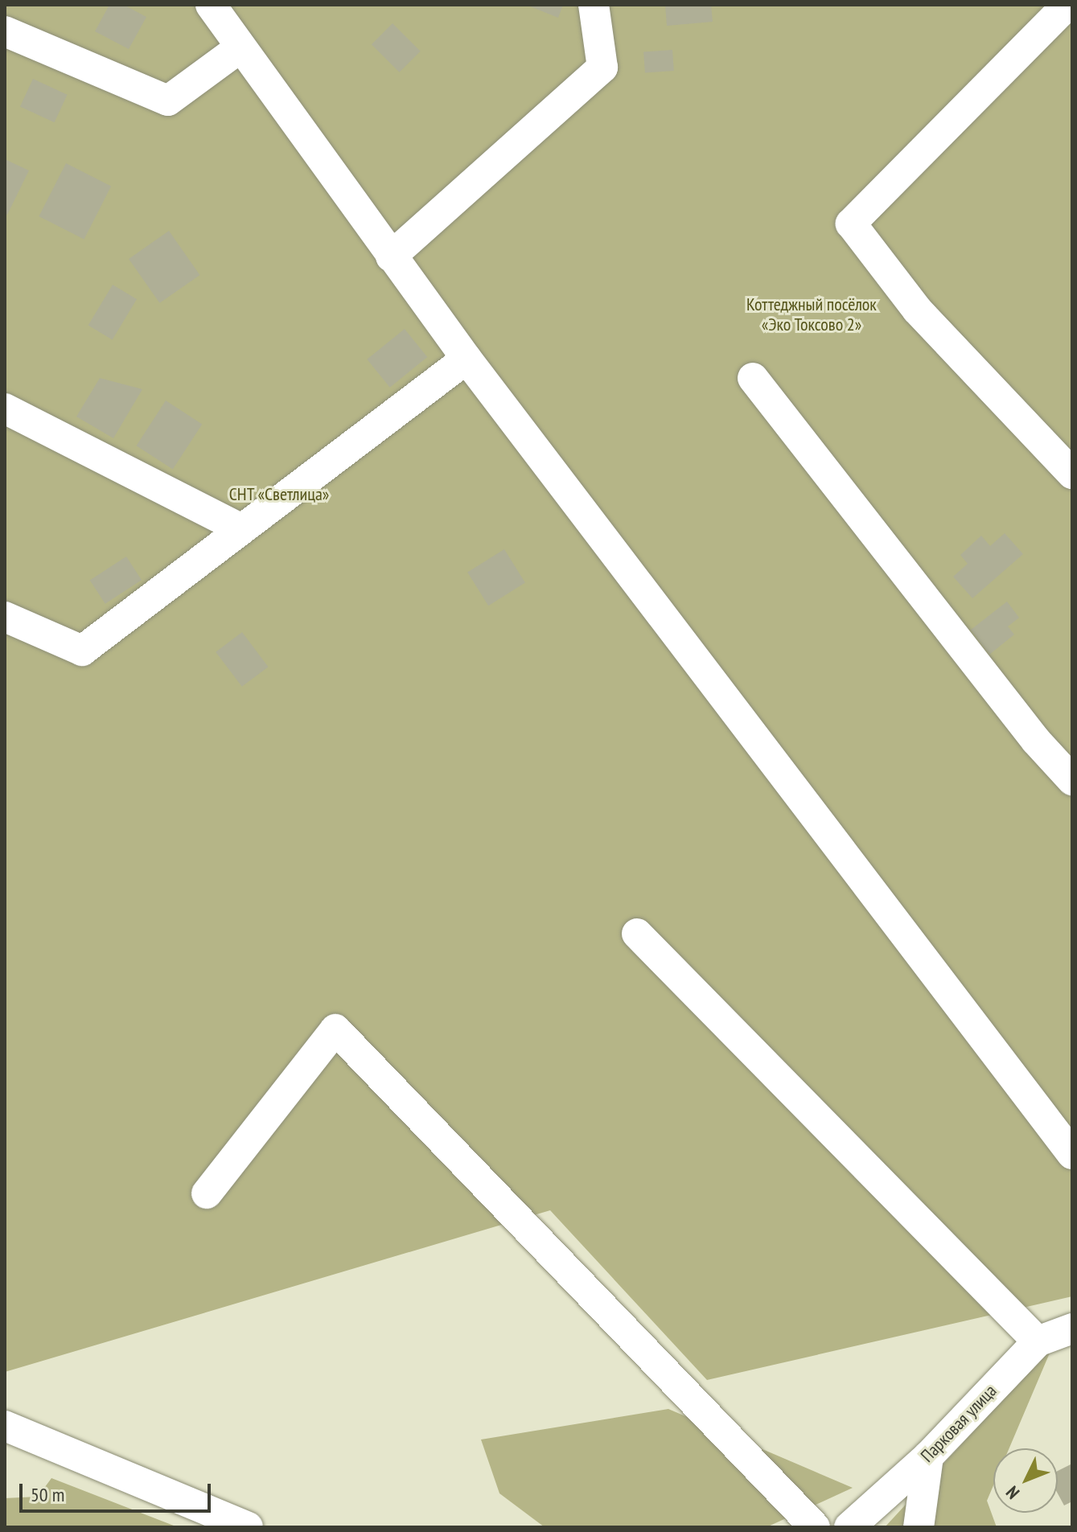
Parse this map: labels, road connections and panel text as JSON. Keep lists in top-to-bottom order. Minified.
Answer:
{"streets":{"street":["Парковая улица"]},"parks":["Коттеджный посёлок «Эко Токсово 2»","СНТ «Светлица»"],"scale_bar":"50 m","north":"bottom left"}
